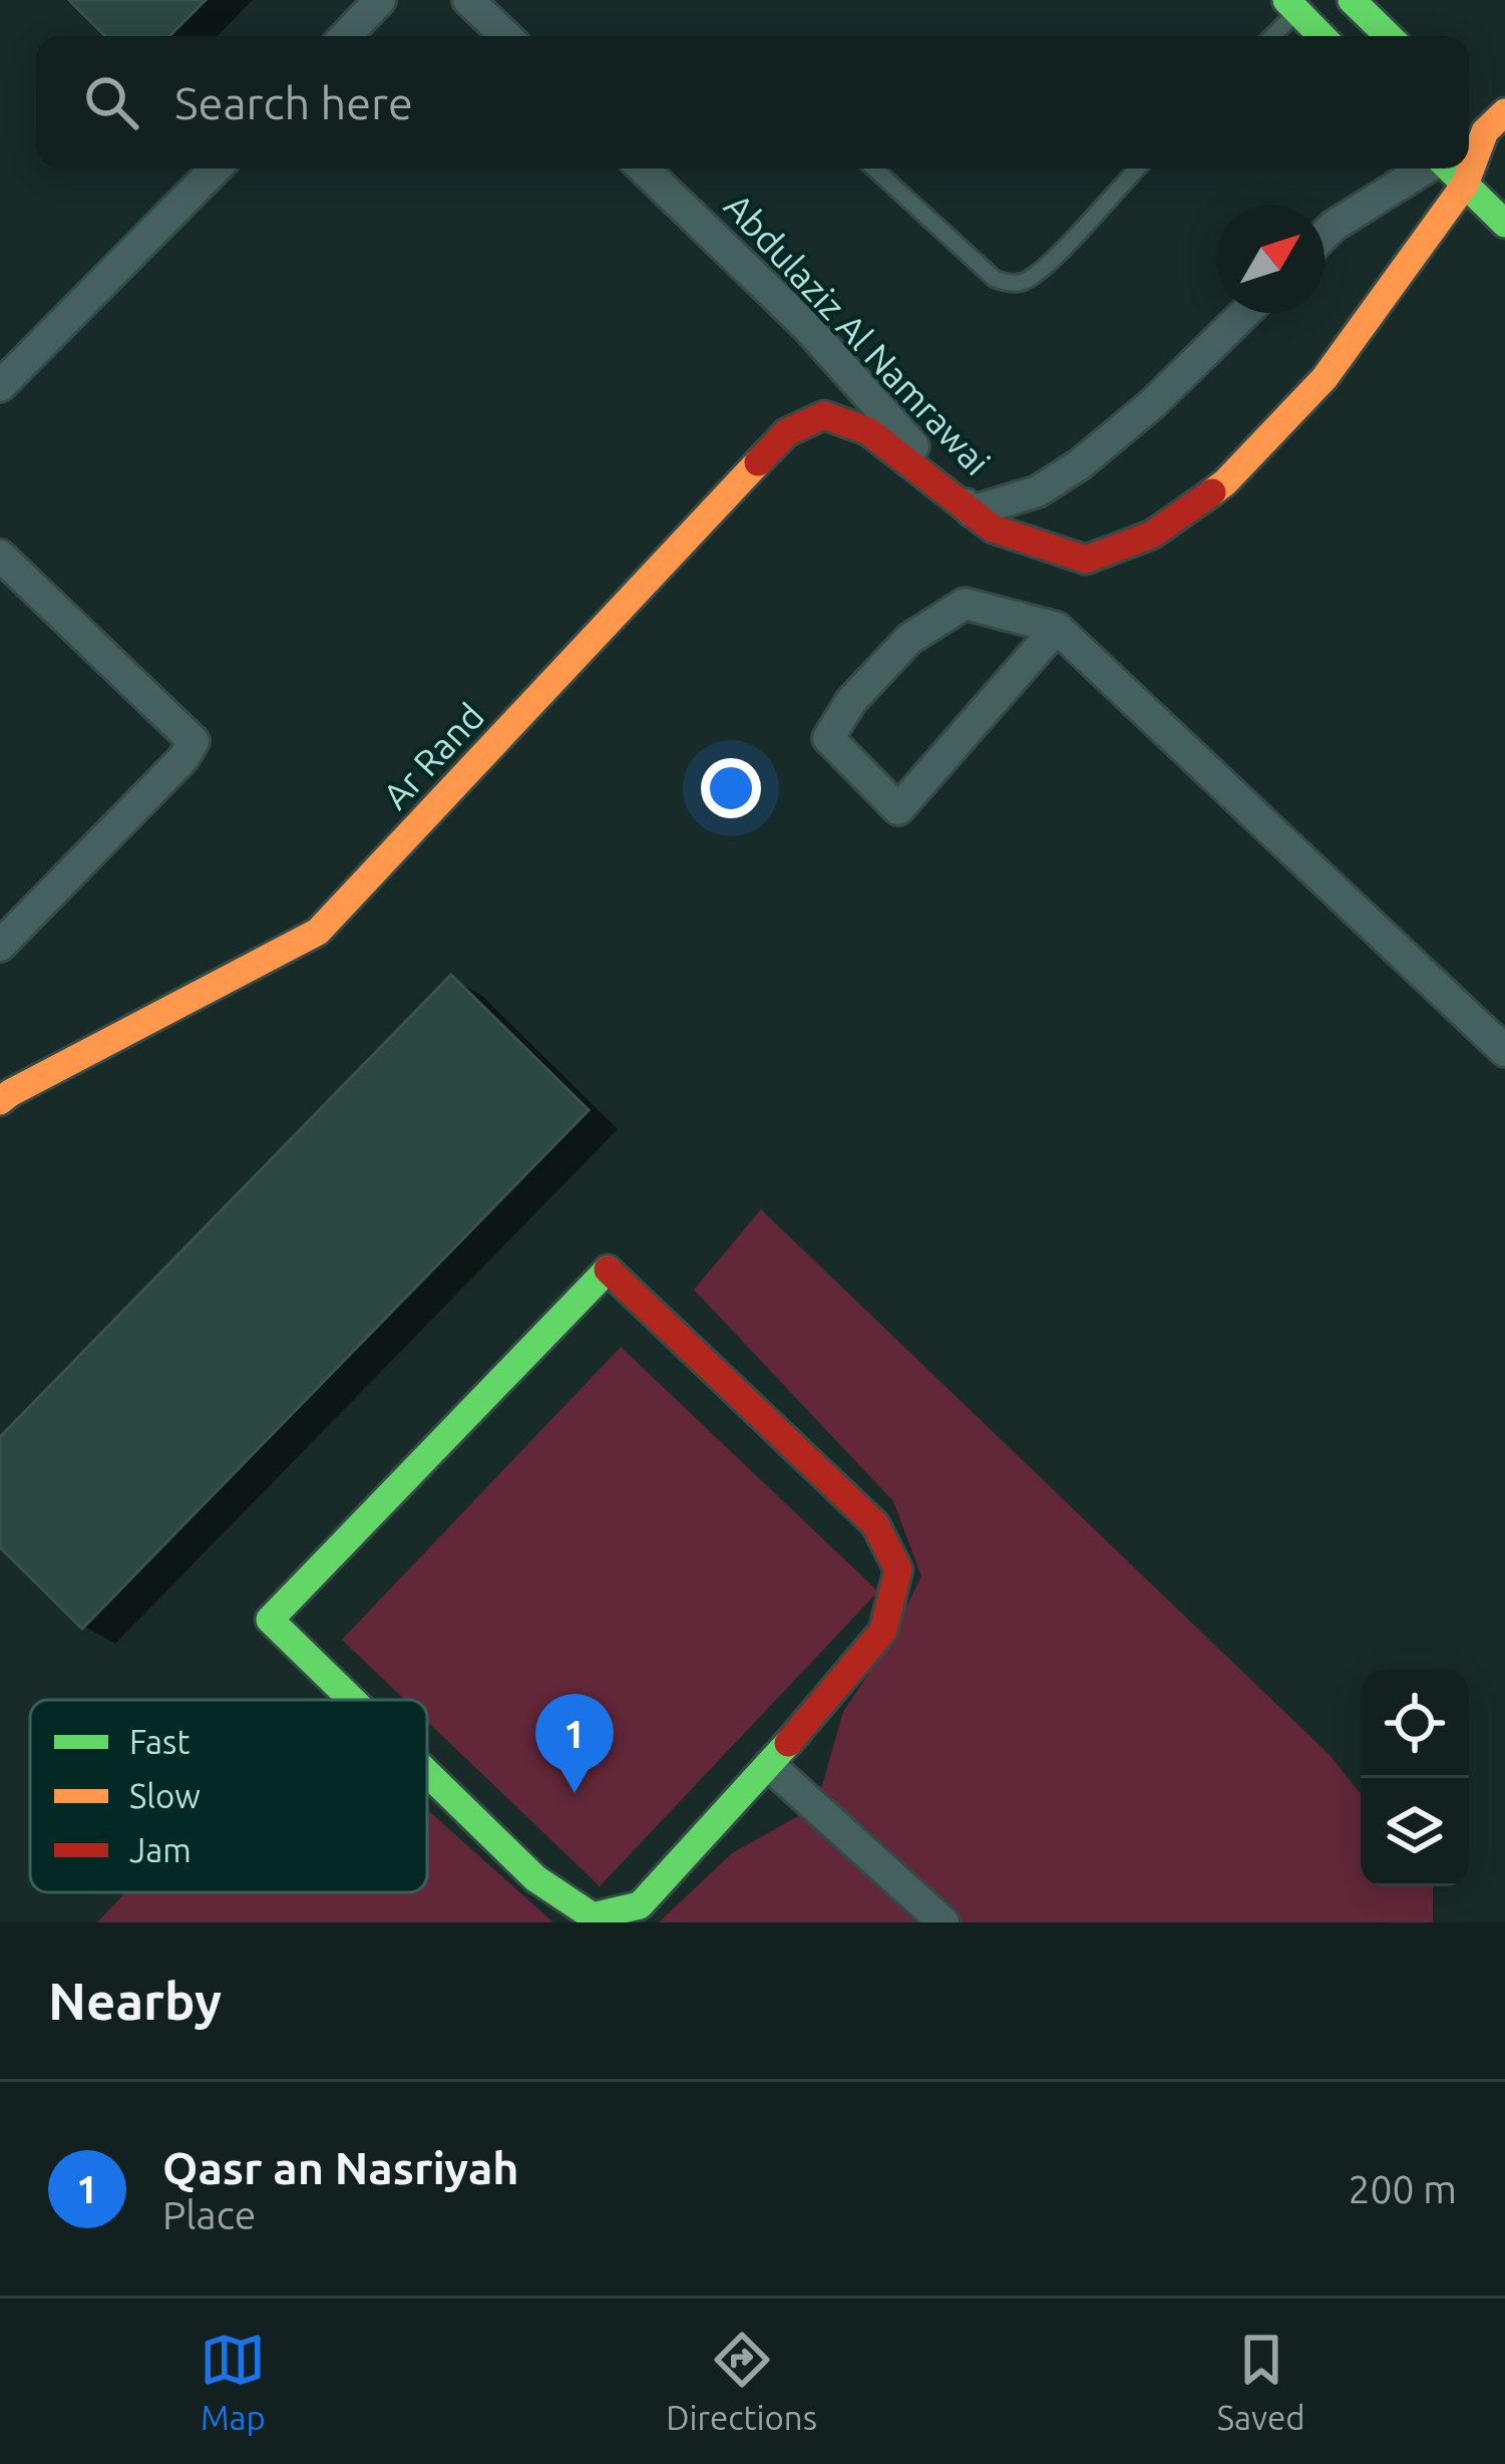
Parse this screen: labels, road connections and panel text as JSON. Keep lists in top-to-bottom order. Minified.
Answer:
{"streets":{"street":["Abdulaziz Al Namrawai","Ar Rand"]},"crossings":[["Abdulaziz Al Namrawai","Ar Rand"]],"legend":["Fast","Slow","Jam"],"north":"top right","page":{"search":"Search here","pins":"1","heading":"Nearby","list":[{"mark":"1","name":"Qasr an Nasriyah","note":"Place","value":"200 m"}],"nav":["Map","Directions","Saved"]}}
